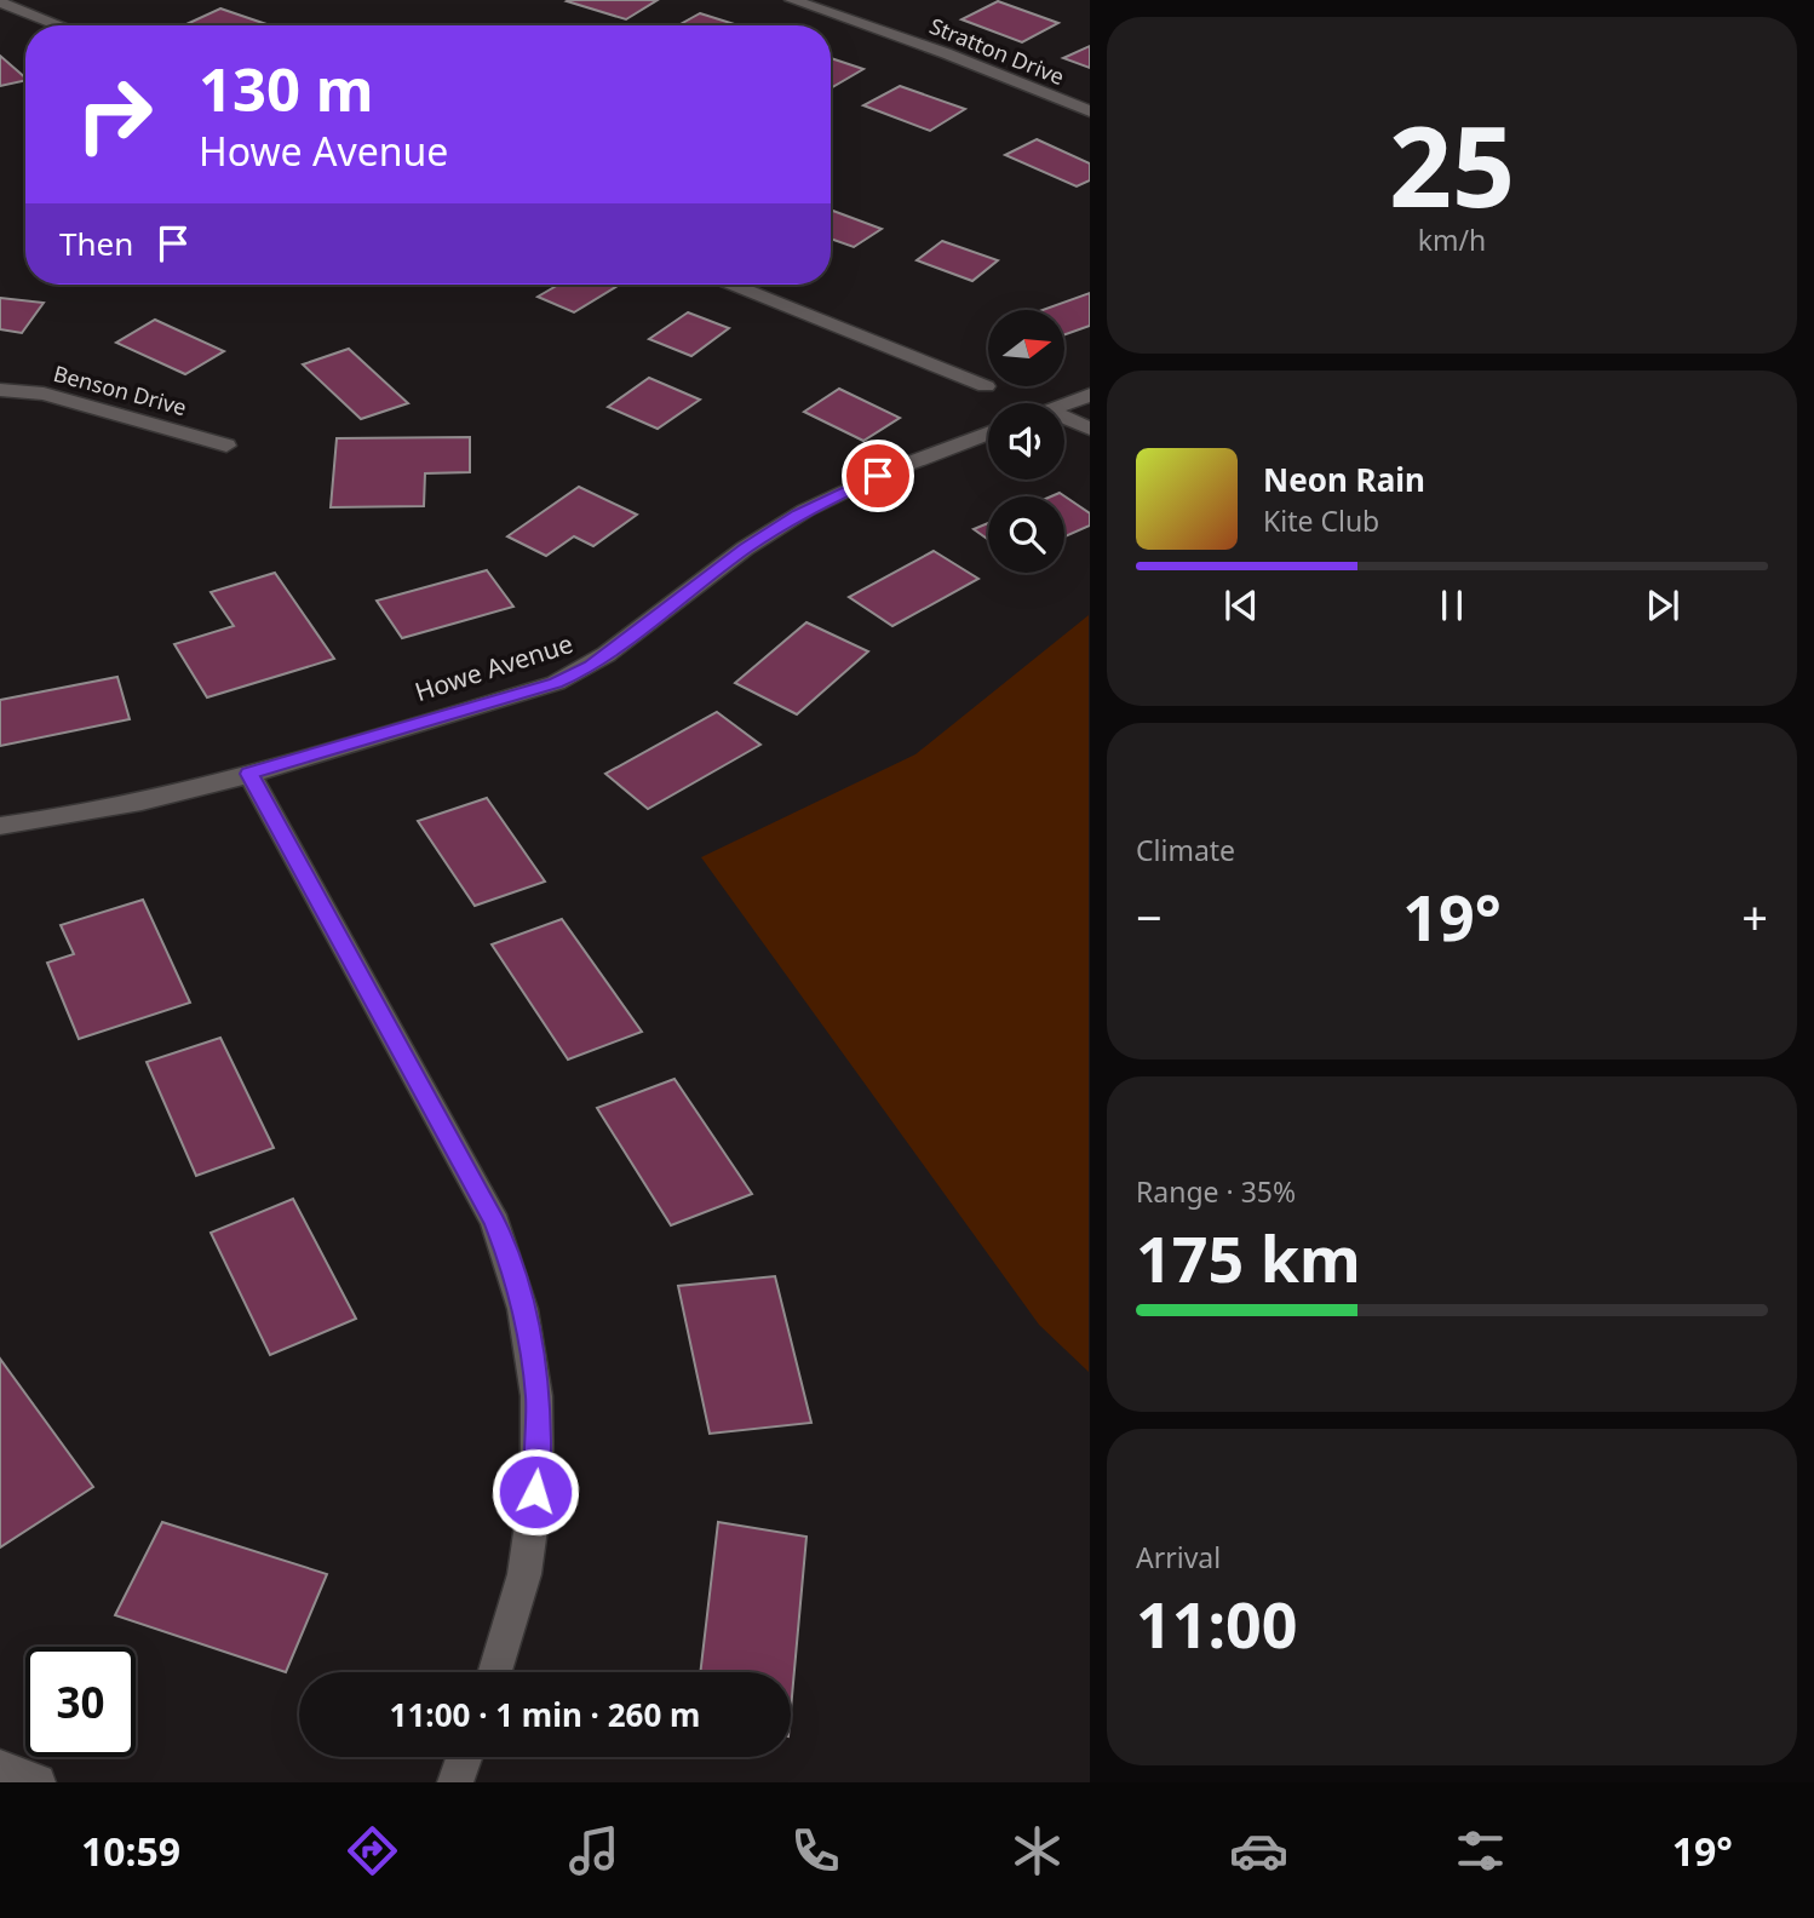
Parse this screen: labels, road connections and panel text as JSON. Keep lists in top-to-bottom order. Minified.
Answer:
{"streets":{"street":["Stratton Drive","Benson Drive","Howe Avenue"]},"north":"right","page":{"tile":[["25","km/h"],"Climate",["Range · 35%","175 km"],["Arrival","11:00"]],"turn":["130 m","Howe Avenue"],"then":"Then","song":["Neon Rain","Kite Club"],"heat":["−","19°","+"],"limit":"30","trip":"11:00 · 1 min · 260 m","tabs":["10:59","19°"]}}
